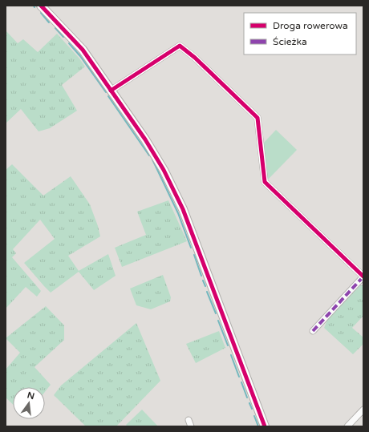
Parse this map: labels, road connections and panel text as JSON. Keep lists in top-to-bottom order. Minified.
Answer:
{"legend":["Droga rowerowa","Ścieżka"],"north":"top"}
